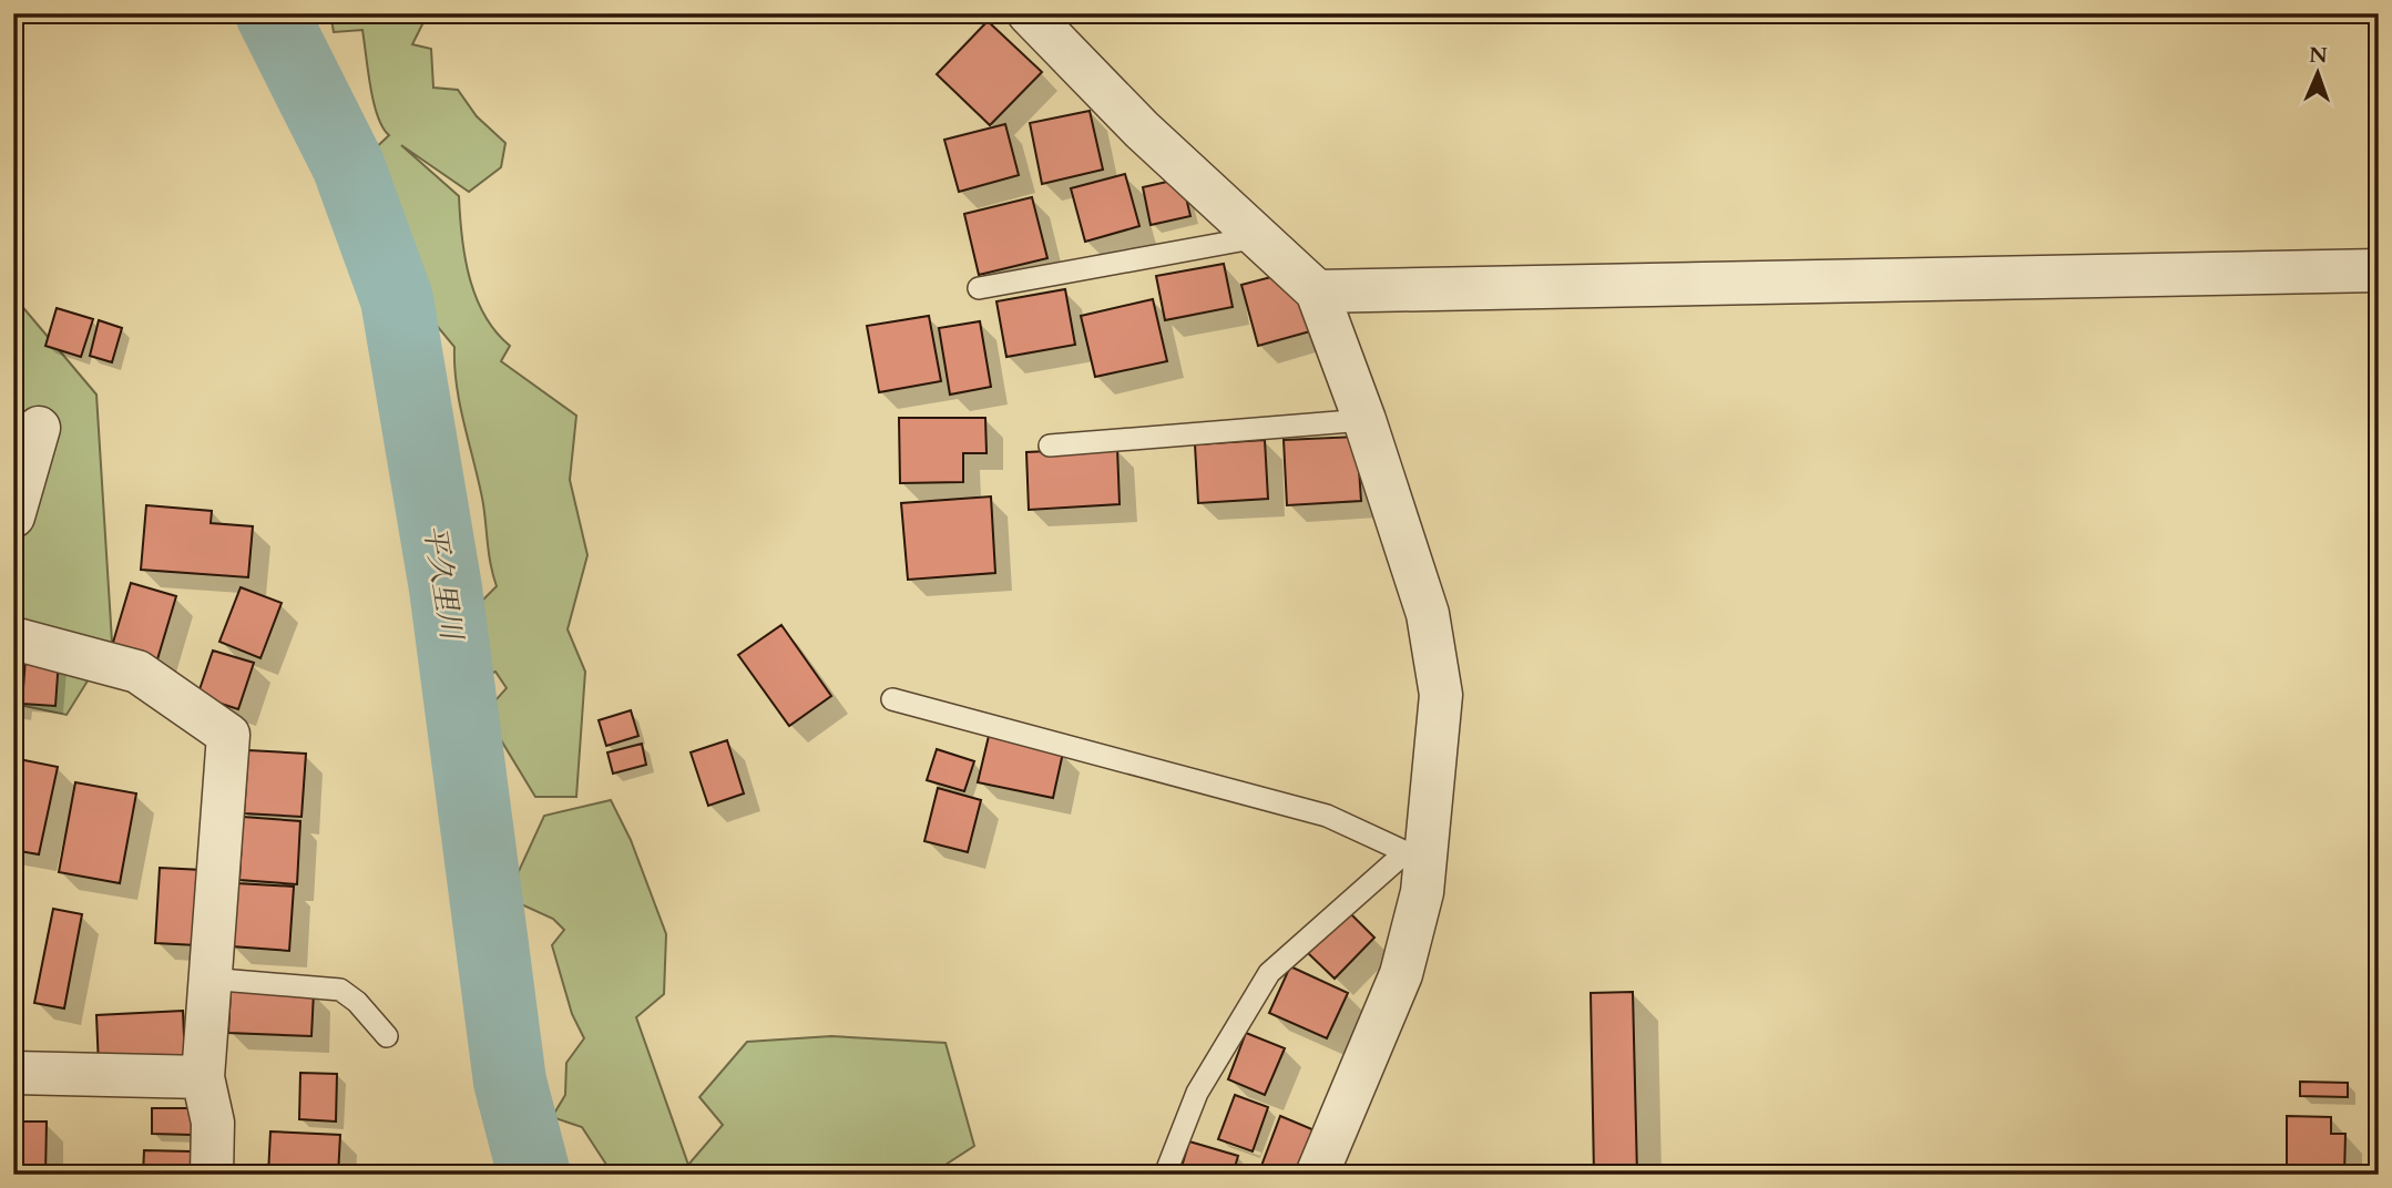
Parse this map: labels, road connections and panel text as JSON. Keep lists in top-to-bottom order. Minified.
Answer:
{"water":["平久里川"],"north":"top"}
